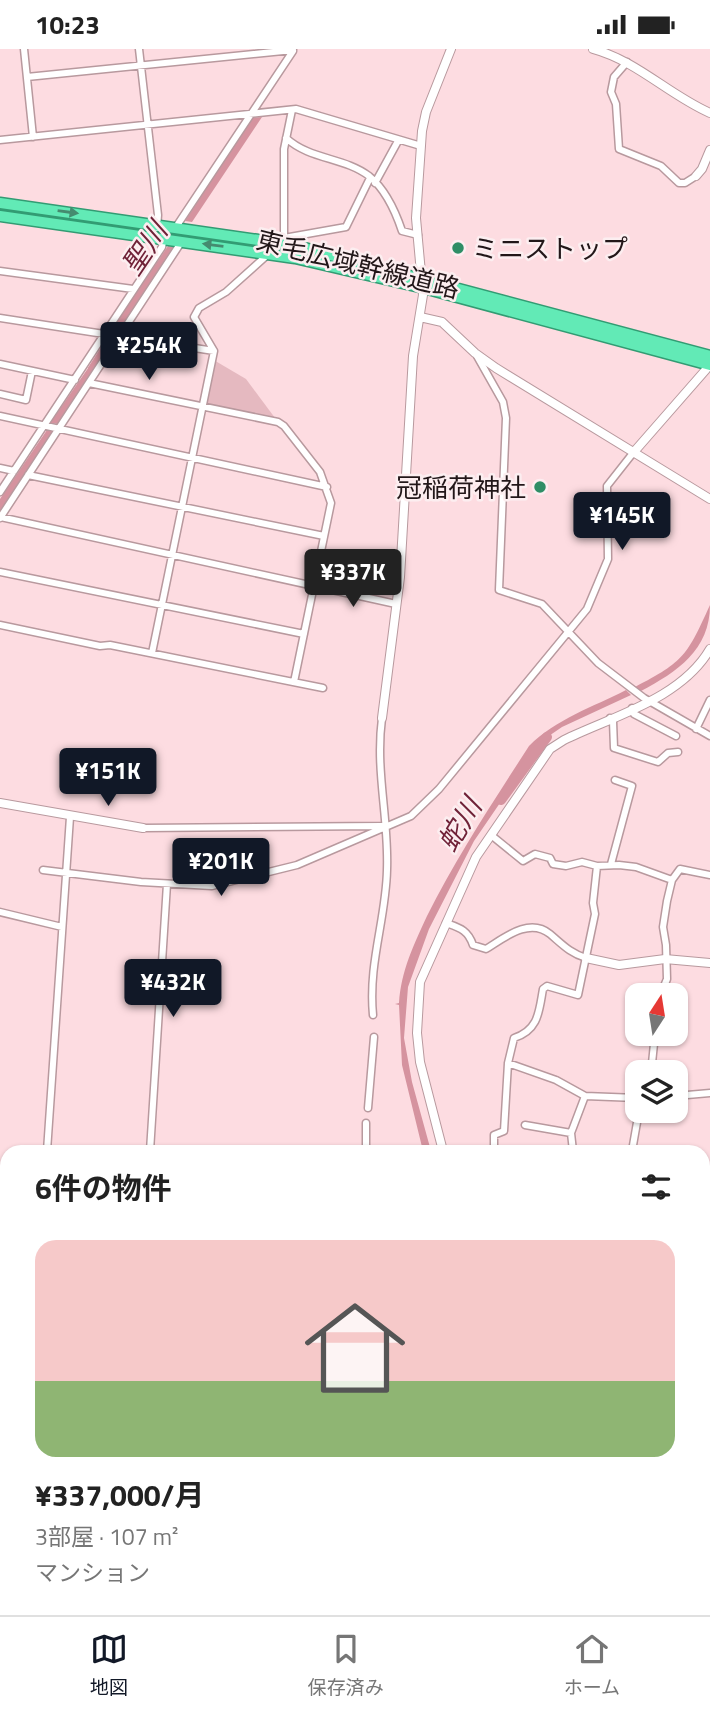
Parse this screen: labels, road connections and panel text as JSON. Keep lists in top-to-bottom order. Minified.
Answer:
{"streets":{"highway":["東毛広域幹線道路"]},"water":["聖川","蛇川"],"places":["ミニストップ","冠稲荷神社"],"north":"top","page":{"status":"10:23","price":["¥254K","¥145K","¥337K","¥151K","¥201K","¥432K"],"heading":"6件の物件","list":[{"name":"¥337,000/月","note":"3部屋 · 107 m² · マンション"}],"tabs":["地図","保存済み","ホーム"]}}
